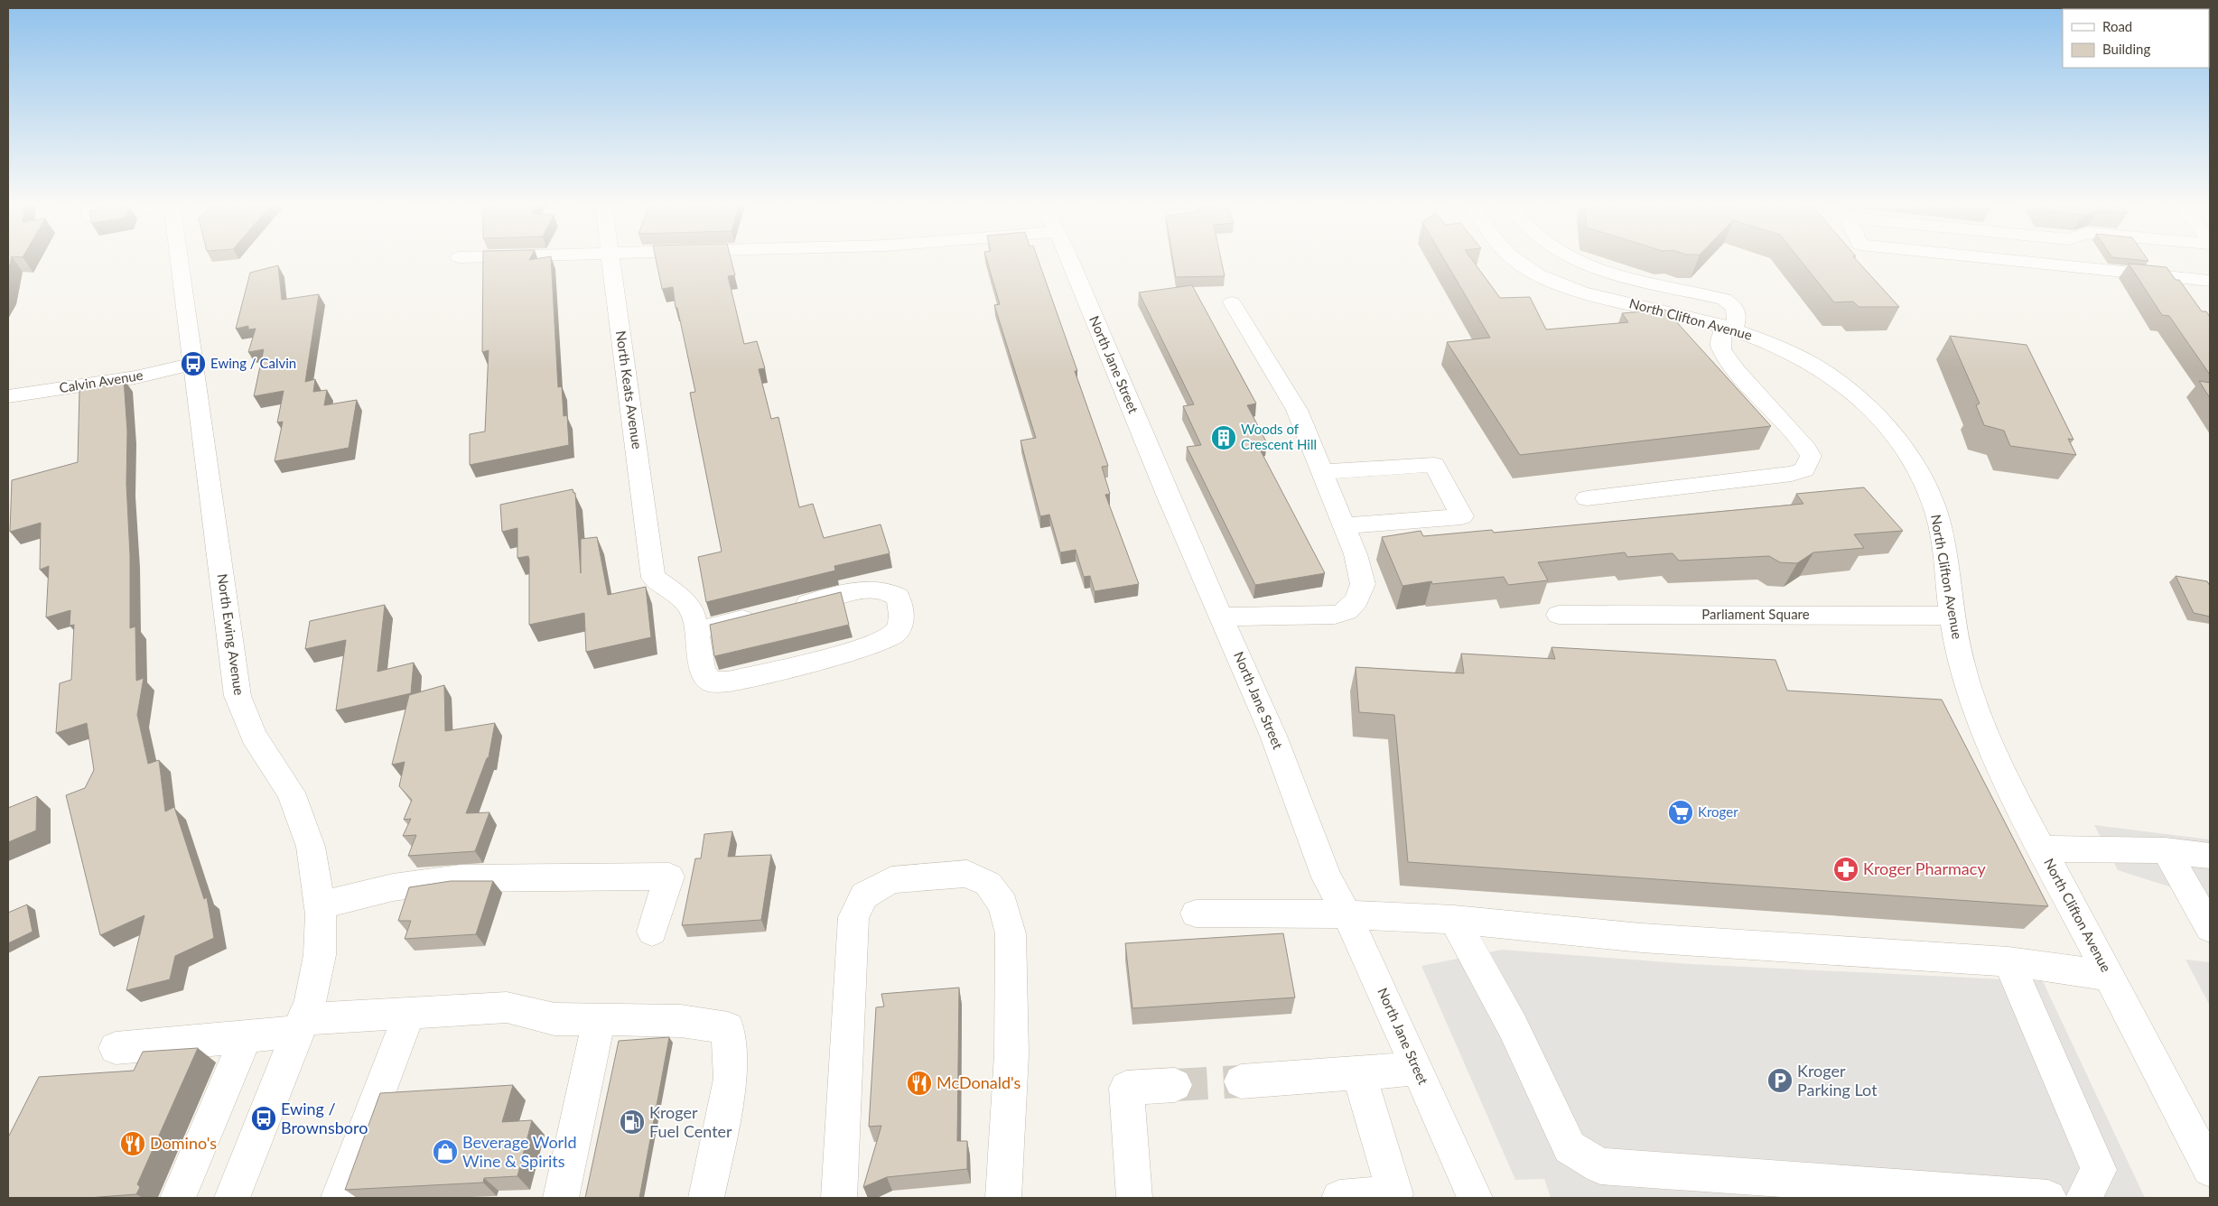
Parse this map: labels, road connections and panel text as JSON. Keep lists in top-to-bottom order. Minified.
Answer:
{"streets":{"street":["North Clifton Avenue","North Jane Street","Calvin Avenue","North Keats Avenue","Parliament Square","North Ewing Avenue"]},"crossings":[["North Clifton Avenue","Parliament Square"],["Calvin Avenue","North Ewing Avenue"]],"places":{"bus stop":["Ewing / Calvin","Ewing / Brownsboro"],"building":["Woods of Crescent Hill"],"supermarket":["Kroger"],"pharmacy":["Kroger Pharmacy"],"parking":["Kroger Parking Lot"],"restaurant":["McDonald's","Domino's"],"fuel station":["Kroger Fuel Center"],"shop":["Beverage World Wine & Spirits"]},"legend":["Road","Building"]}
